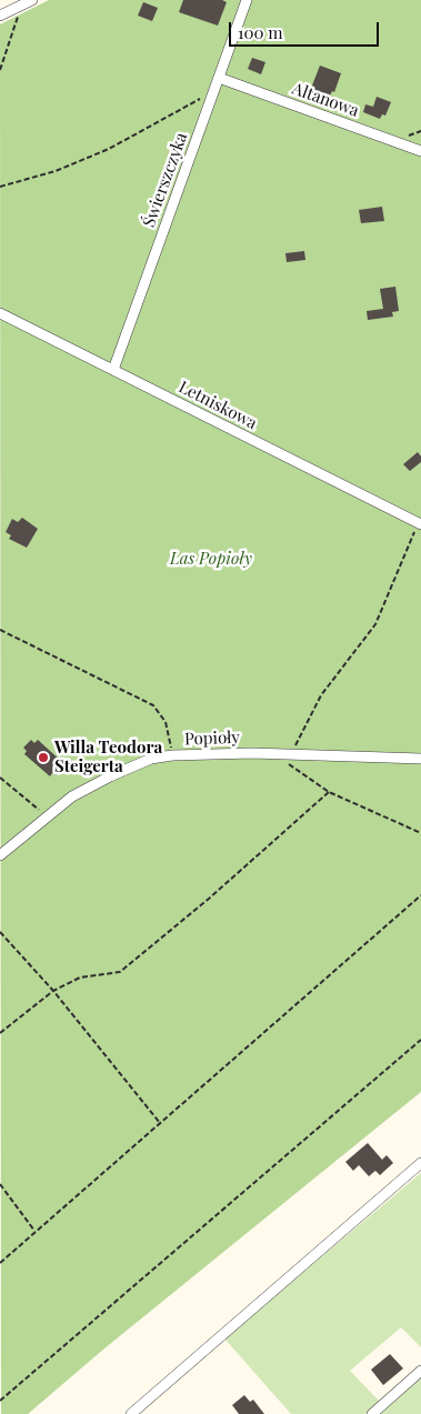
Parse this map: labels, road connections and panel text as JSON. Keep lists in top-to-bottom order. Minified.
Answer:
{"streets":{"street":["Altanowa","Świerszczyka","Letniskowa","Popioły"]},"crossings":[["Altanowa","Świerszczyka"],["Świerszczyka","Letniskowa"]],"parks":["Las Popioły"],"places":["Willa Teodora Steigerta"],"scale_bar":"100 m"}
